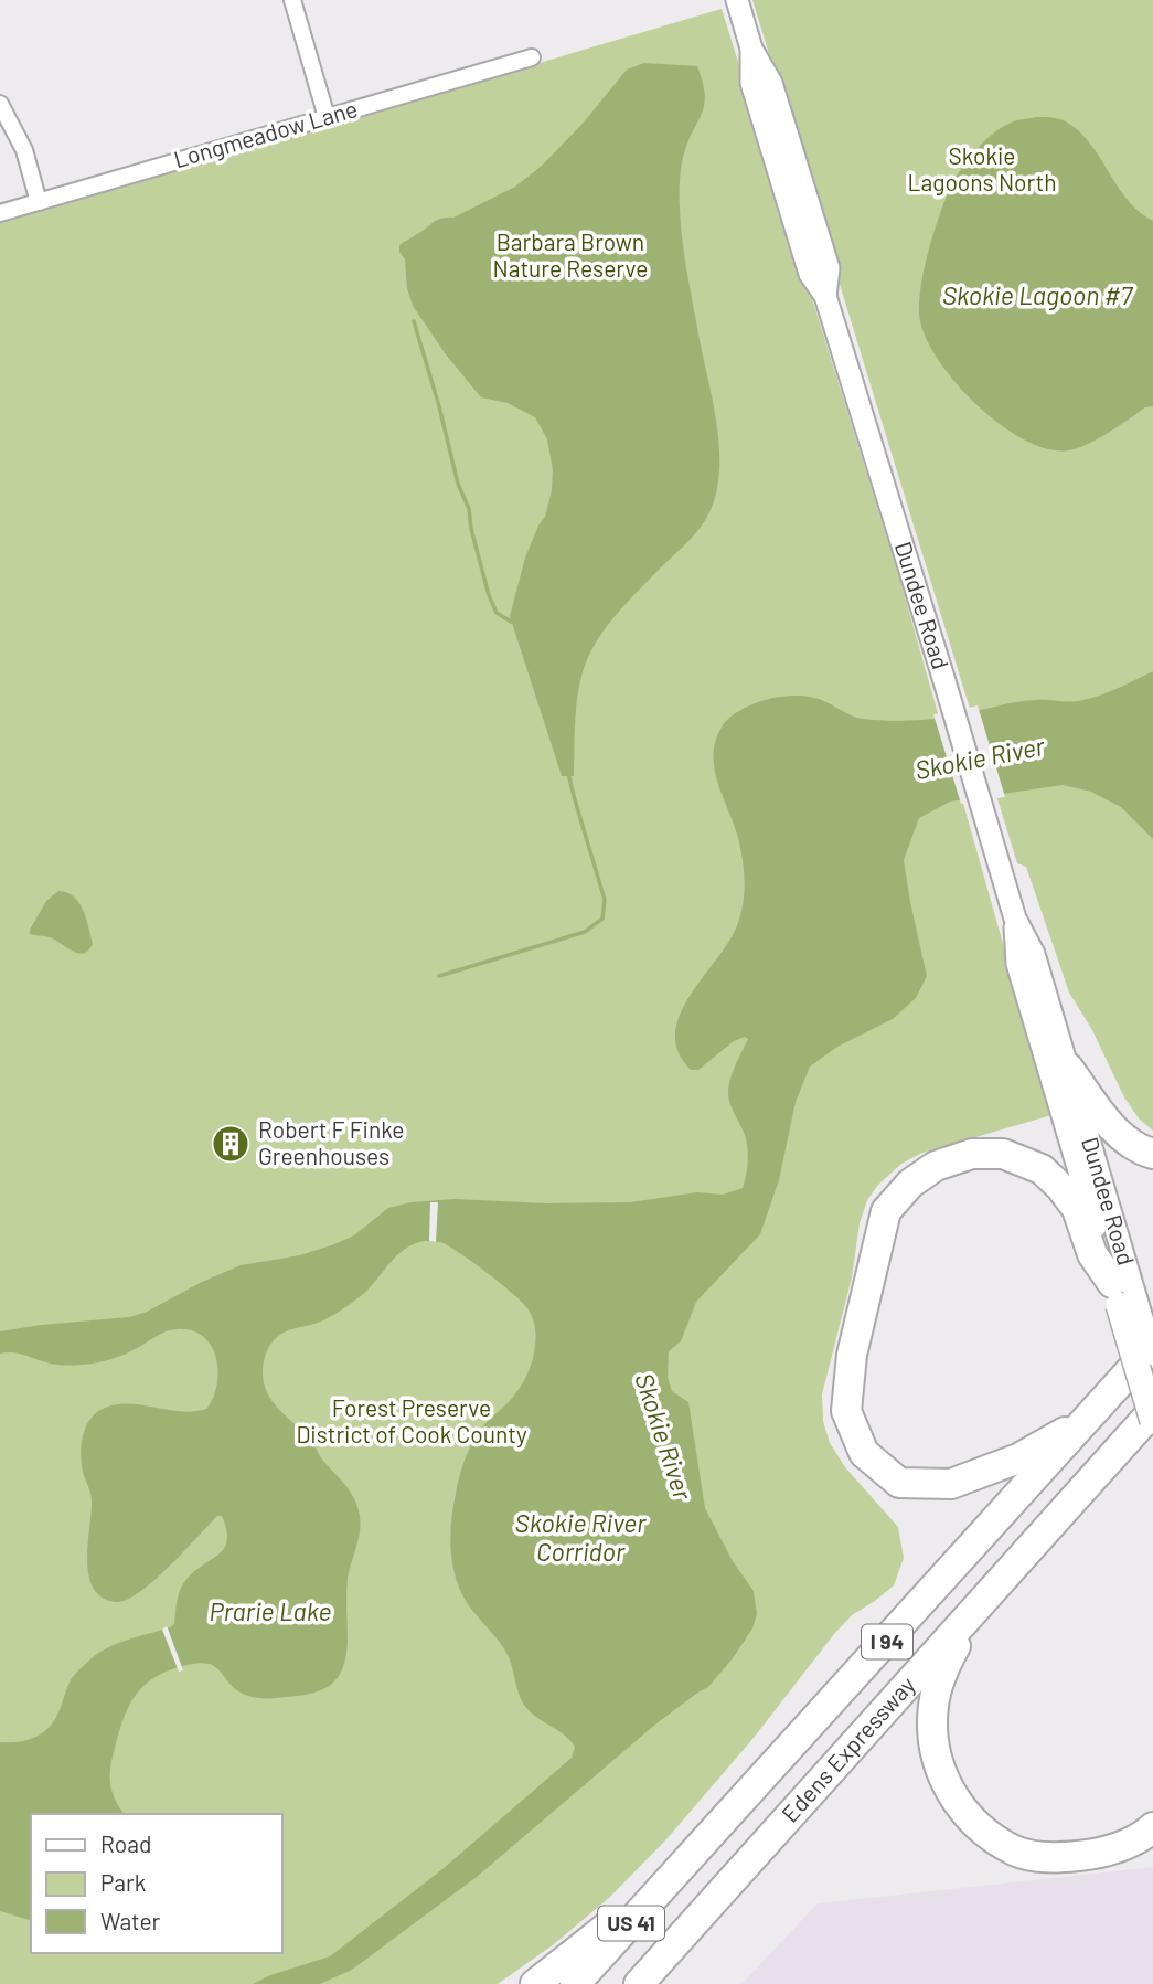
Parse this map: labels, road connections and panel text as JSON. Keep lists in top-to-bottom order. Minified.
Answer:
{"streets":{"highway":["I 94","Edens Expressway","US 41"],"main road":["Dundee Road"],"street":["Longmeadow Lane"]},"crossings":[["I 94","Edens Expressway"],["I 94","US 41"],["Edens Expressway","US 41"]],"water":["Skokie Lagoon #7","Skokie River","Skokie River Corridor","Prarie Lake"],"parks":["Skokie Lagoons North","Barbara Brown Nature Reserve","Forest Preserve District of Cook County"],"places":{"building":["Robert F Finke Greenhouses"]},"legend":["Road","Park","Water"]}
